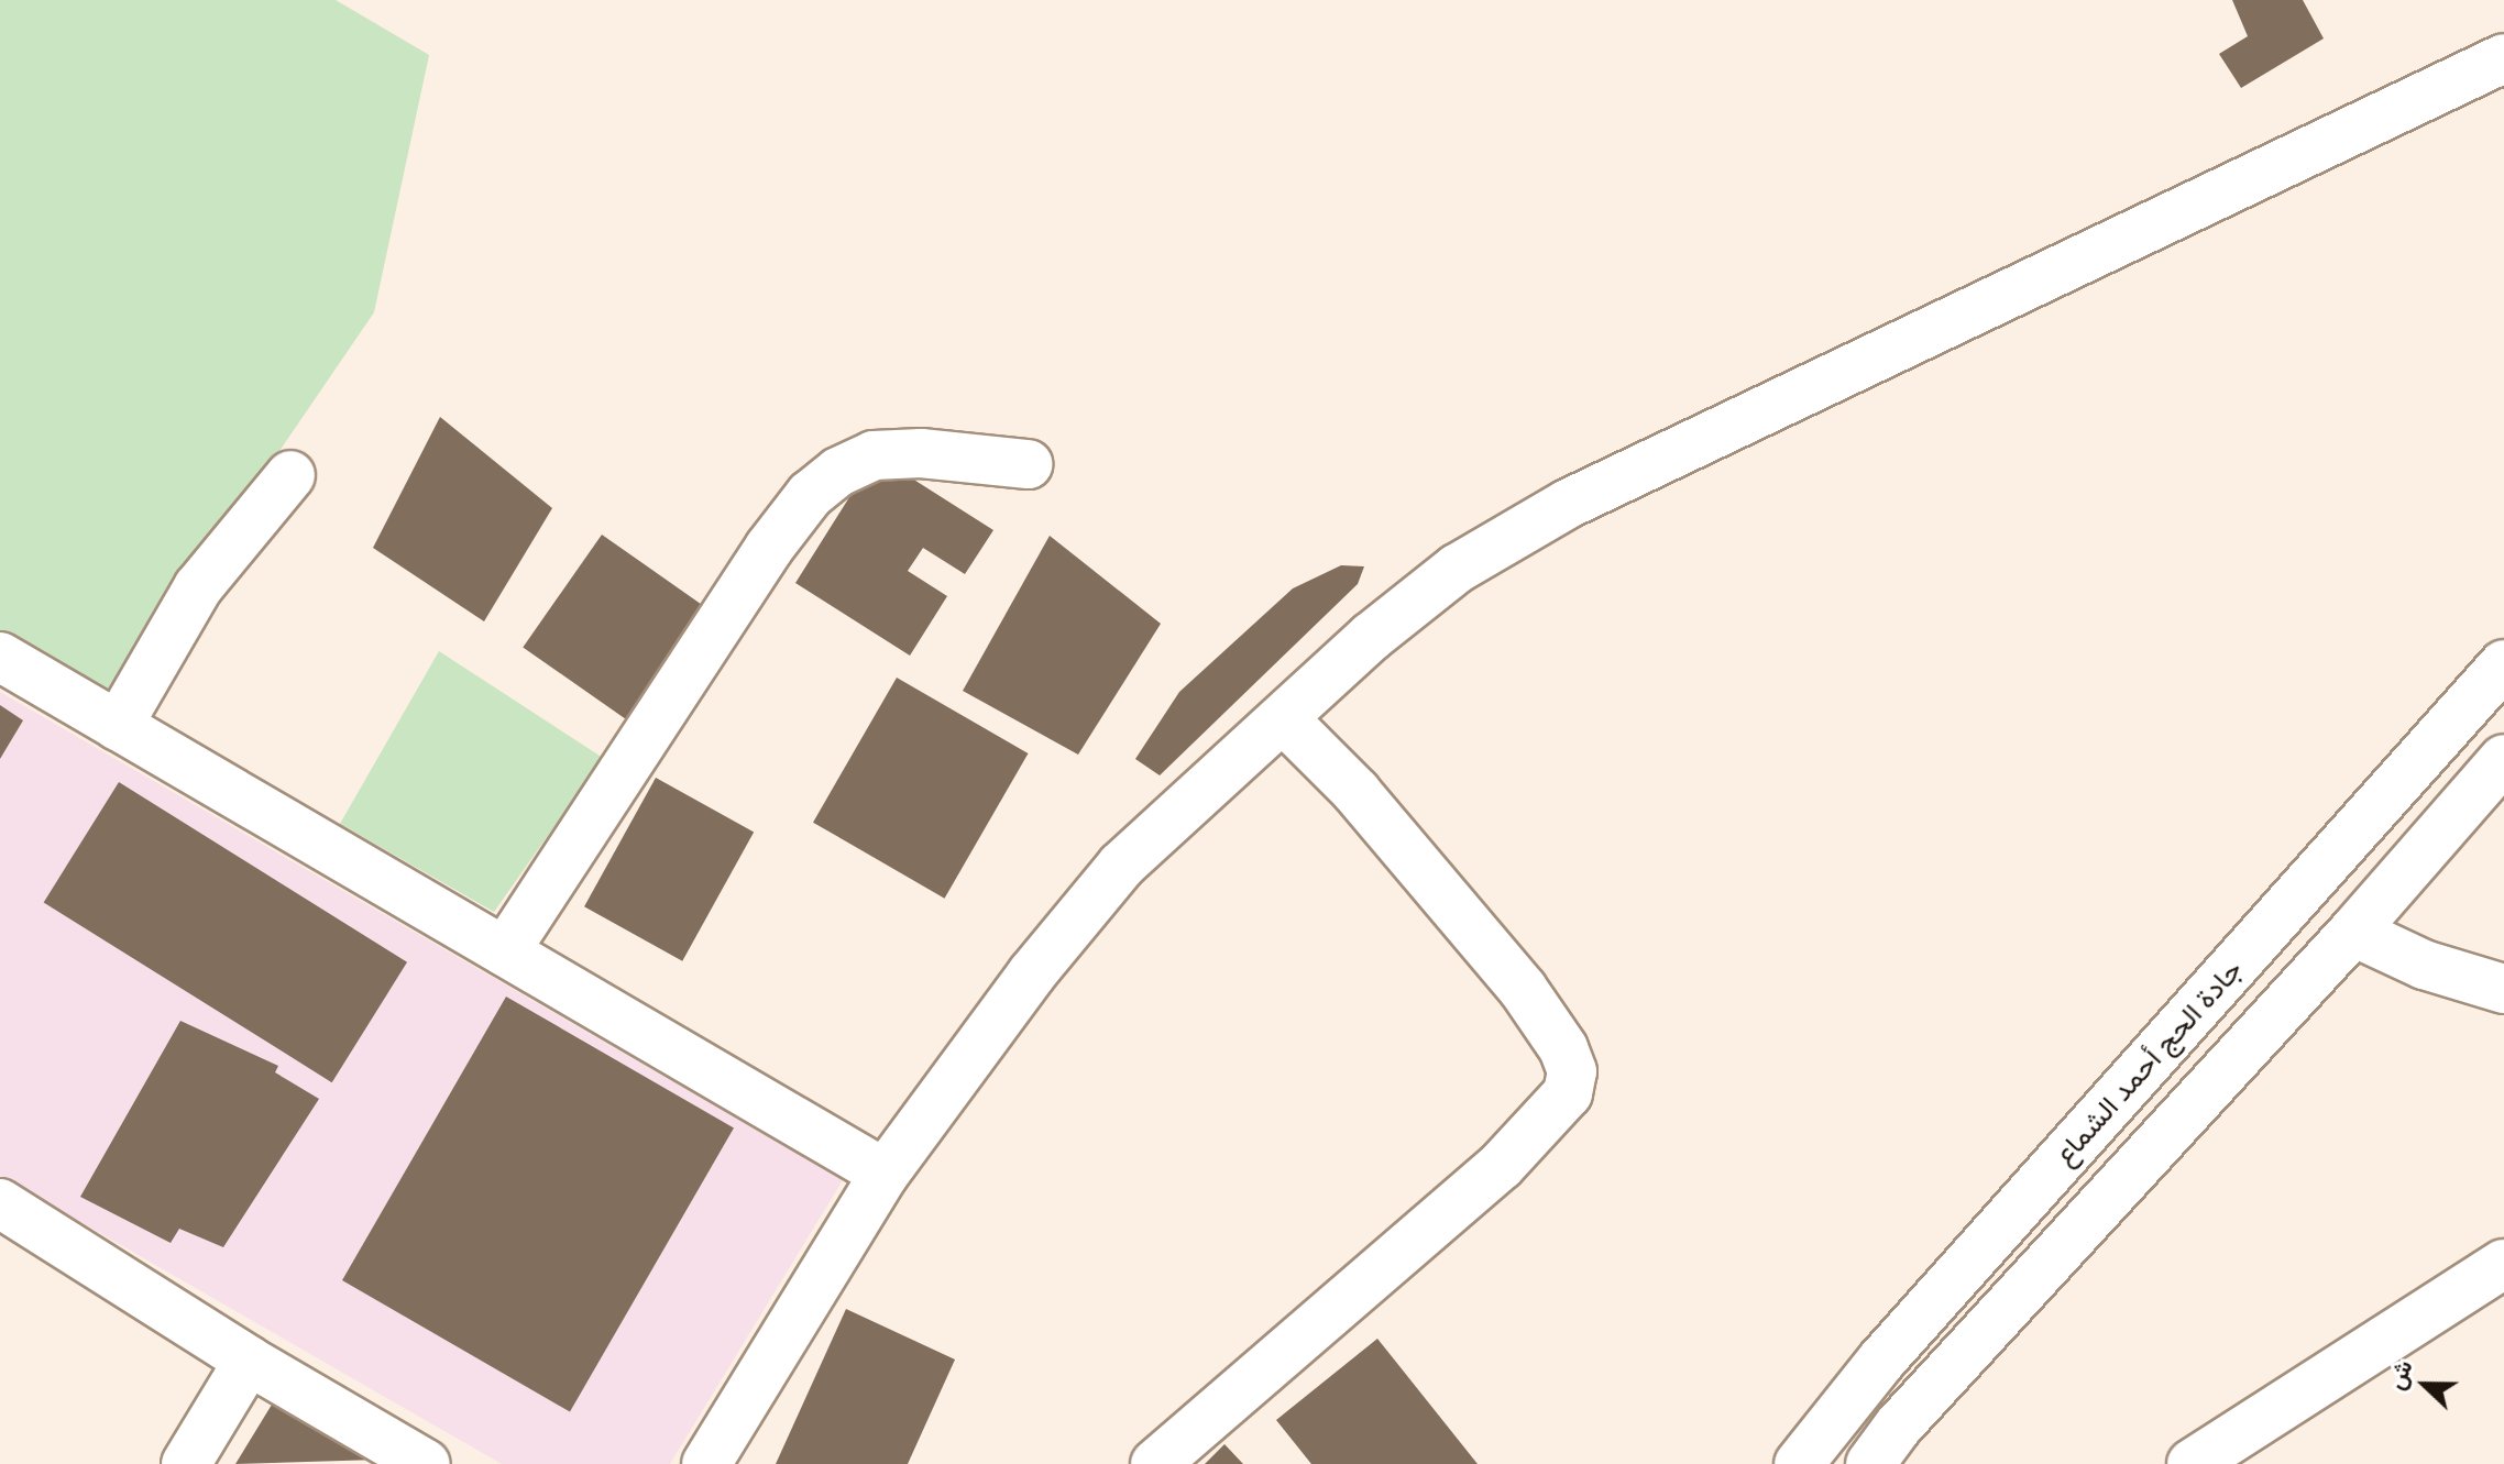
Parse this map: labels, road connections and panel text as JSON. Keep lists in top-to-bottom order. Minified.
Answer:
{"streets":{"main road":["جادة الحج أحمد الشماع"]},"north":"left"}
